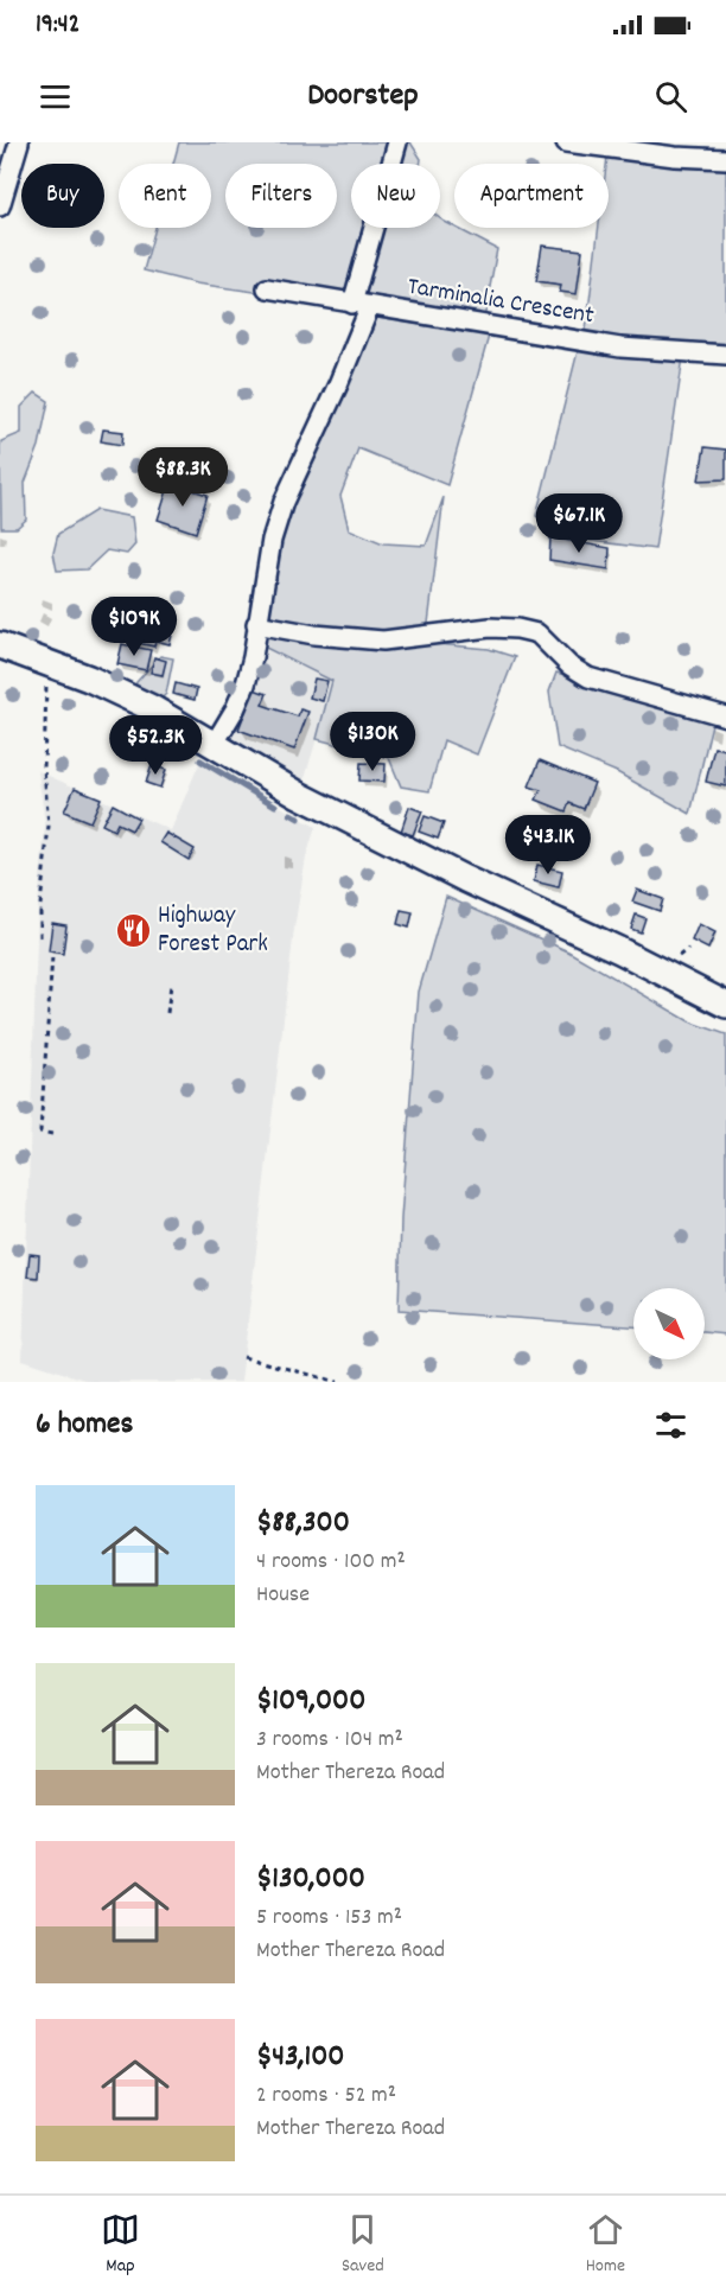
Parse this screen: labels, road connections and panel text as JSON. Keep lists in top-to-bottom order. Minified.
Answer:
{"streets":{"street":["Tarminalia Crescent"]},"places":{"restaurant":["Highway Forest Park"]},"north":"bottom right","page":{"status":"19:42","header":"Doorstep","chip":["Buy","Rent","Filters","New","Apartment"],"price":["$88.3K","$67.1K","$109K","$130K","$52.3K","$43.1K"],"heading":"6 homes","list":[{"name":"$88,300","note":"4 rooms · 100 m² · House"},{"name":"$109,000","note":"3 rooms · 104 m² · Mother Thereza Road"},{"name":"$130,000","note":"5 rooms · 153 m² · Mother Thereza Road"},{"name":"$43,100","note":"2 rooms · 52 m² · Mother Thereza Road"}],"tabs":["Map","Saved","Home"]}}
